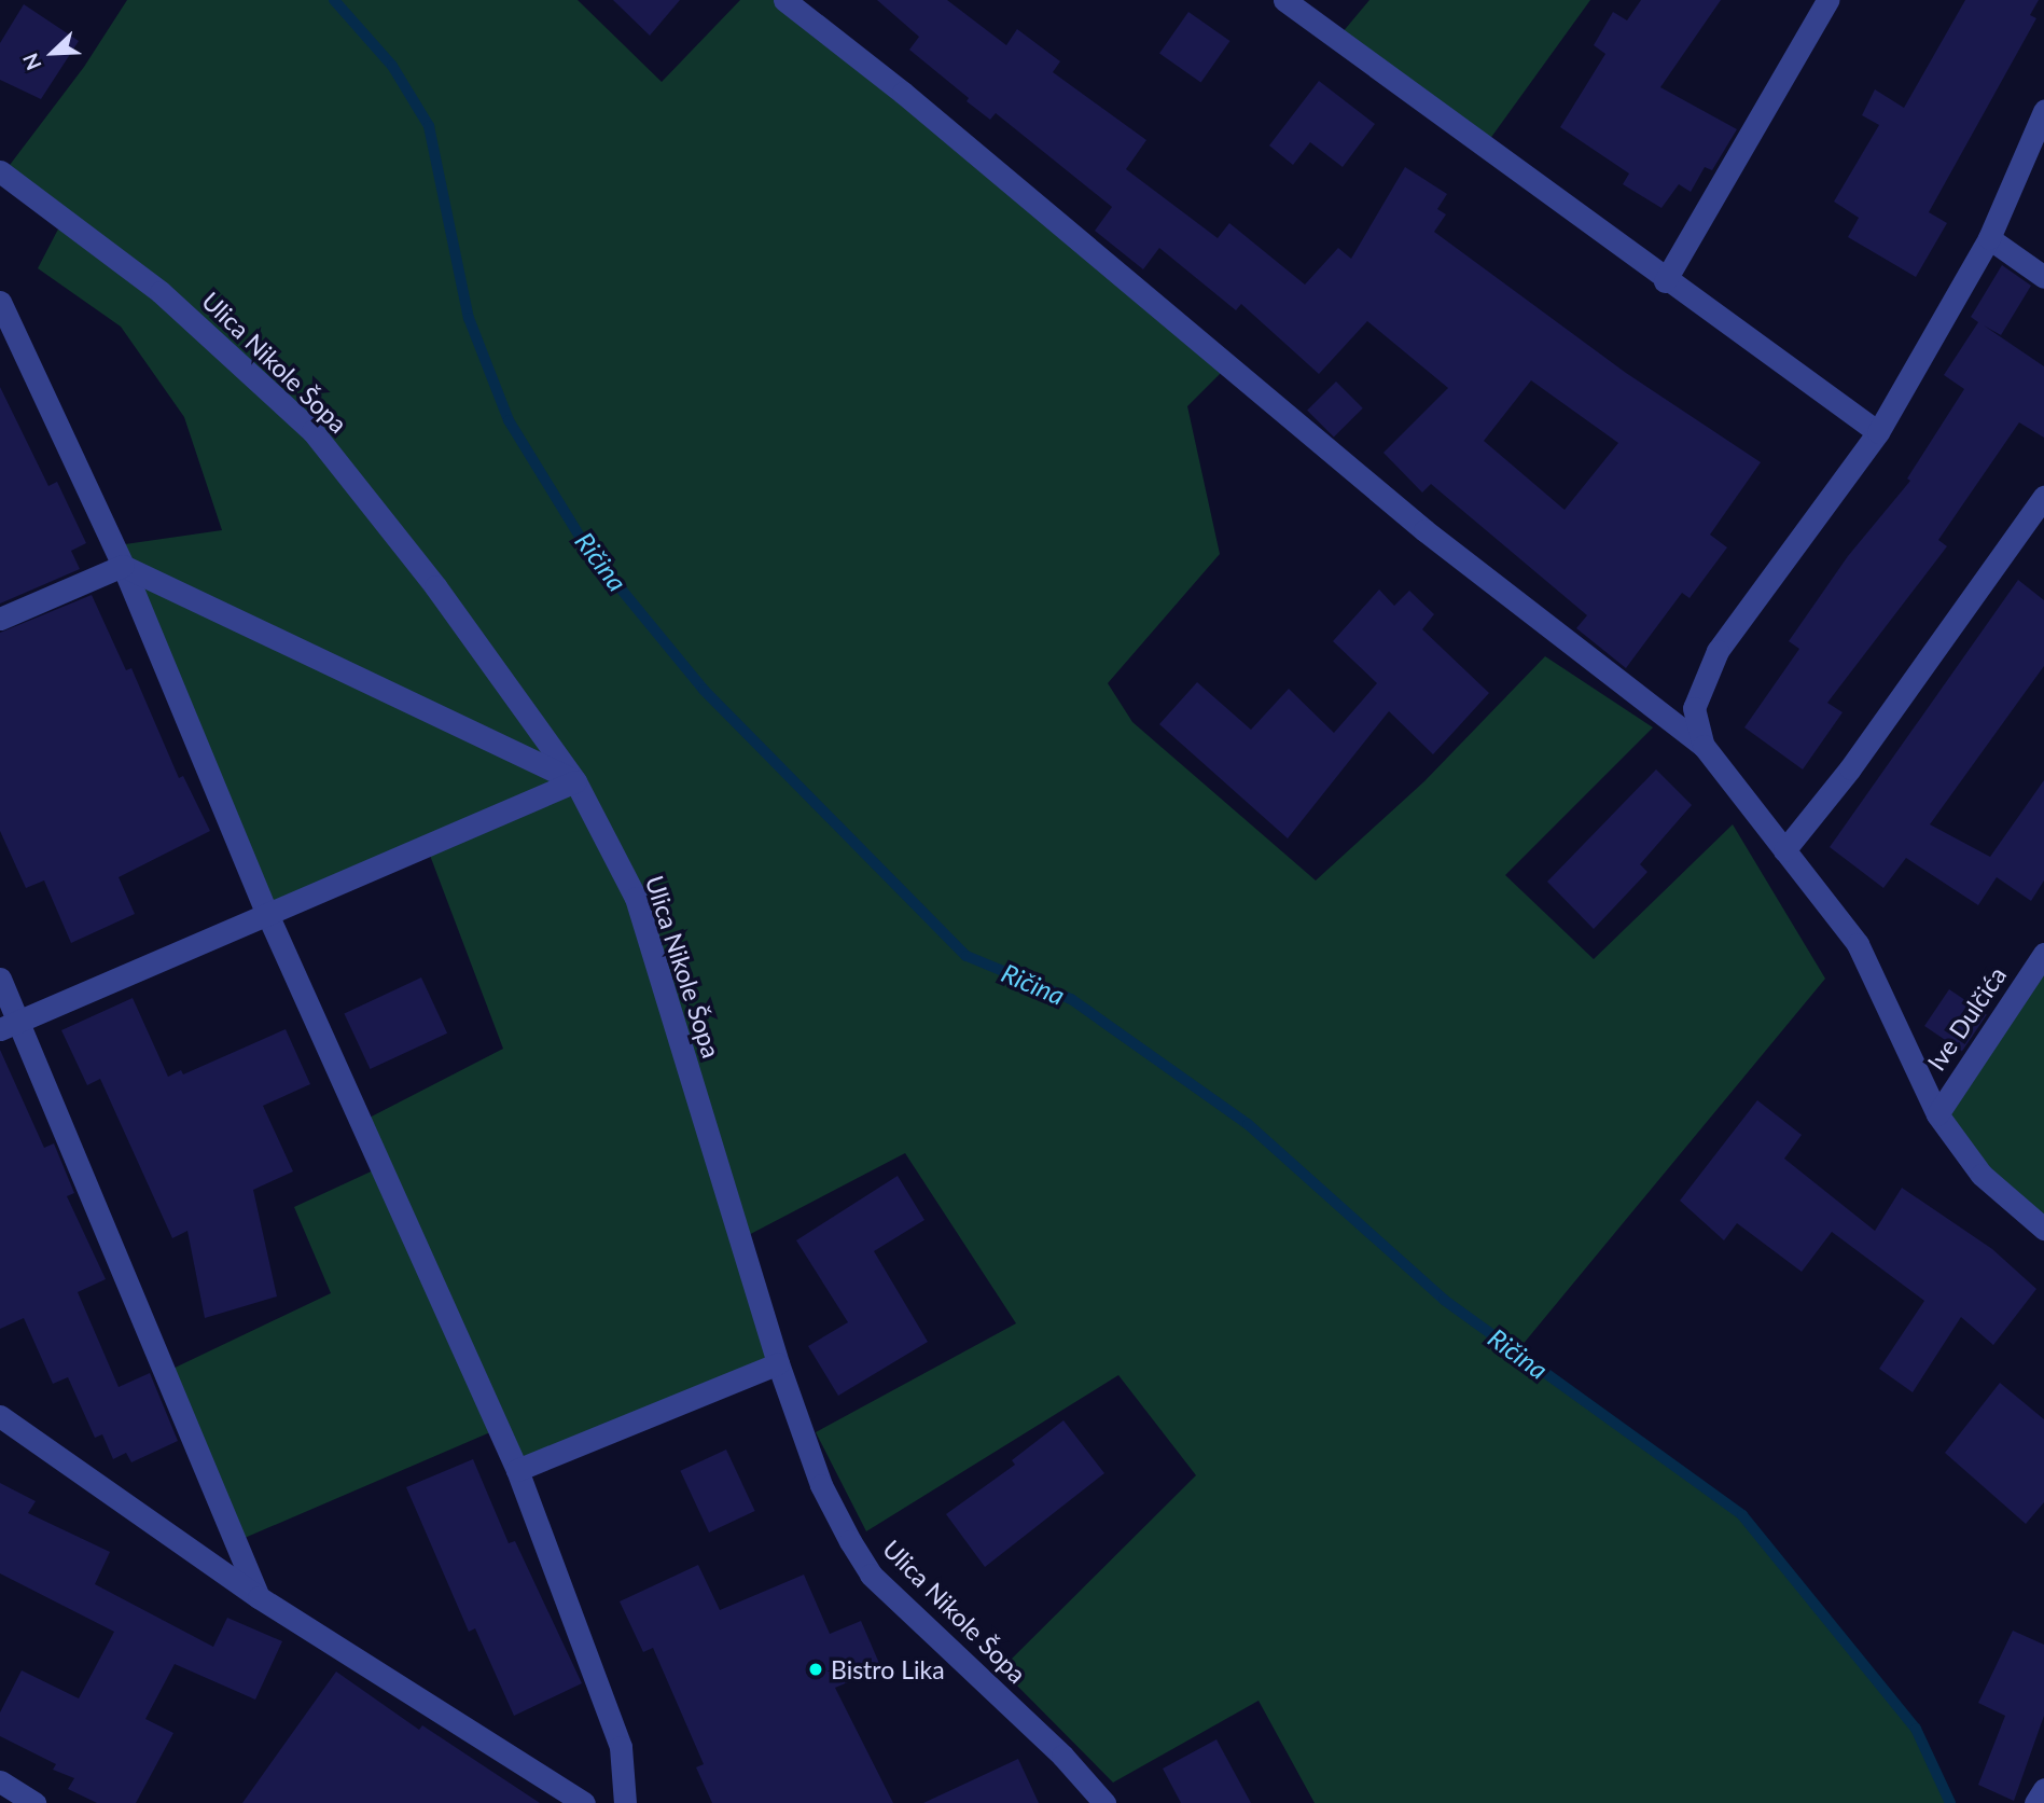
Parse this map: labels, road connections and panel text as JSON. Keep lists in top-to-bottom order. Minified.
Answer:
{"streets":{"street":["Ulica Nikole Šopa","Ive Dulčića"]},"water":["Ričina"],"places":["Bistro Lika"],"north":"bottom left"}
